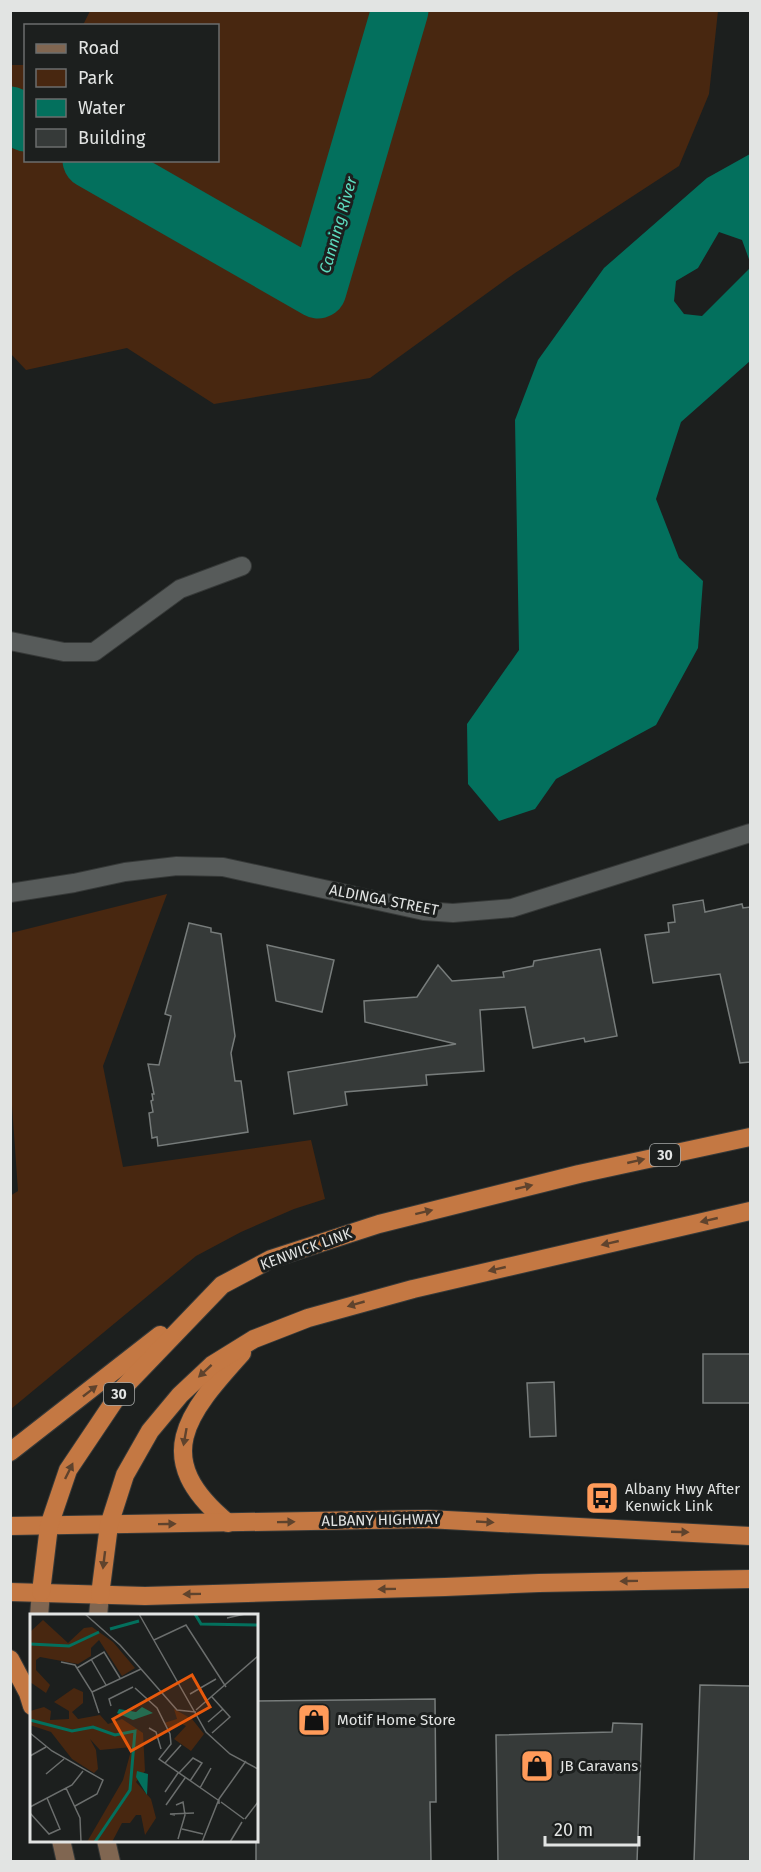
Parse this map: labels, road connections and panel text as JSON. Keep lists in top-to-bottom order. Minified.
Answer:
{"streets":{"highway":["30","KENWICK LINK","ALBANY HIGHWAY"],"street":["ALDINGA STREET"]},"crossings":[["30","KENWICK LINK"],["KENWICK LINK","ALBANY HIGHWAY"]],"water":["Canning River"],"places":{"bus stop":["Albany Hwy After Kenwick Link"],"shop":["Motif Home Store","JB Caravans"]},"legend":["Road","Park","Water","Building"],"scale_bar":"20 m"}
